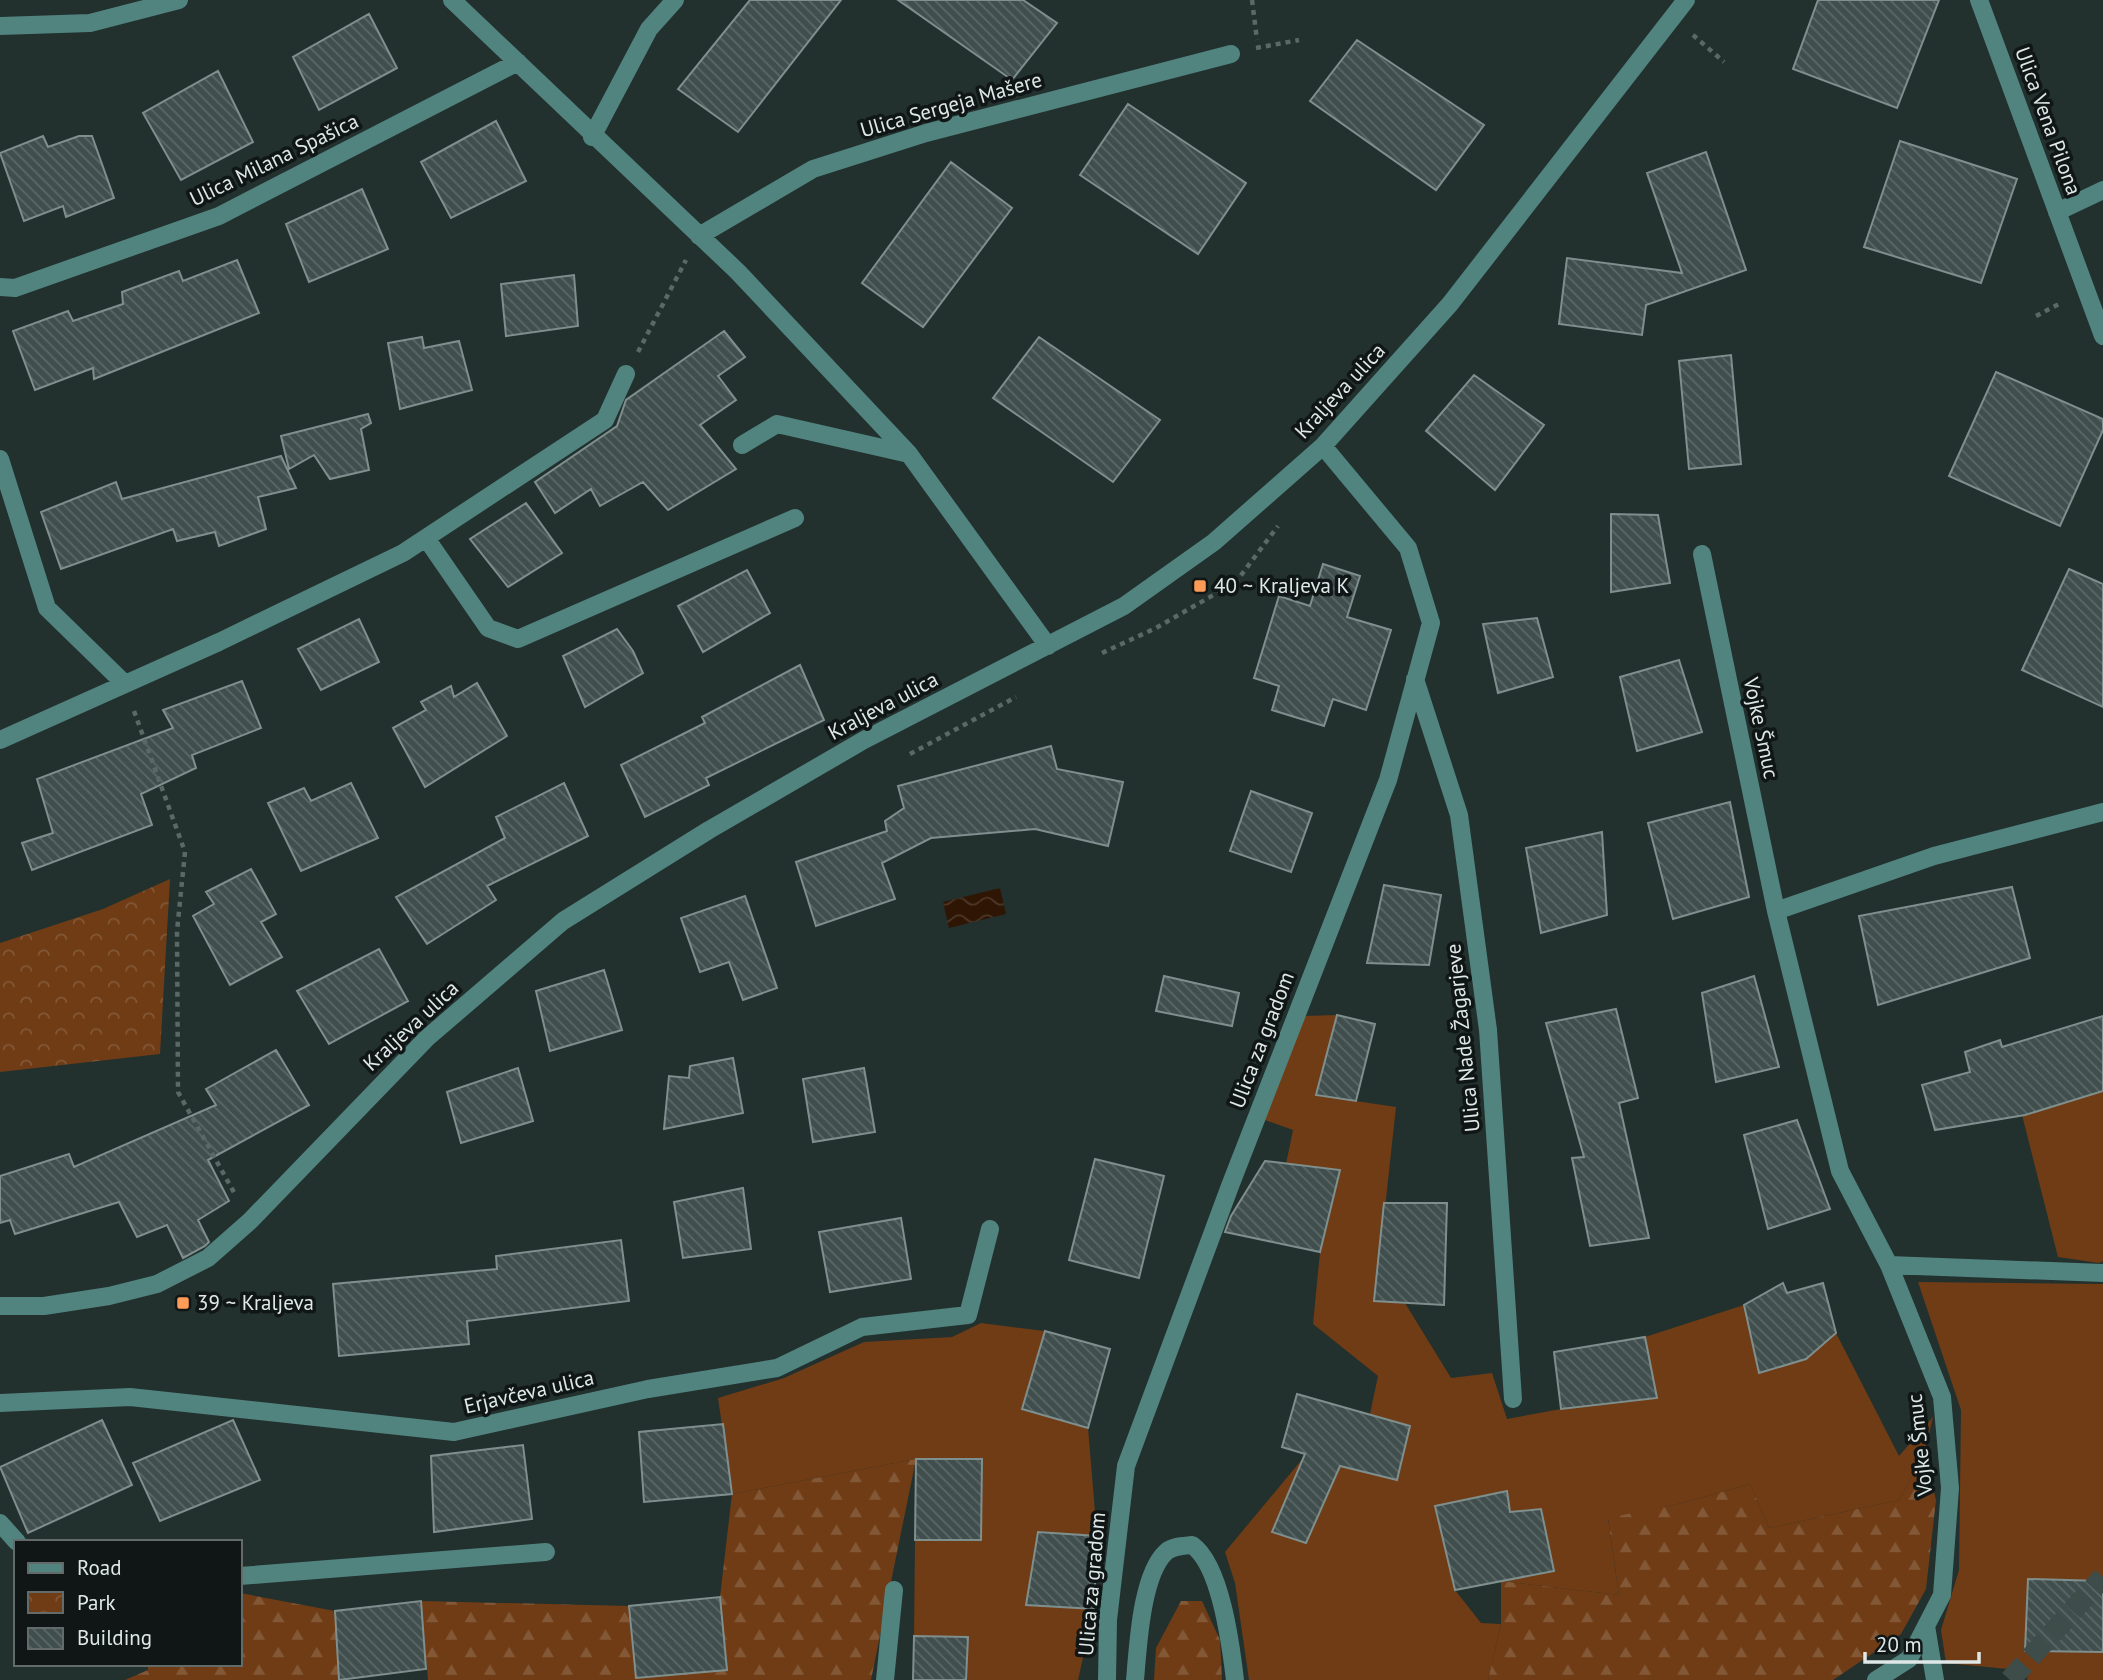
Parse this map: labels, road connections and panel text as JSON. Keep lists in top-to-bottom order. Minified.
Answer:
{"streets":{"street":["Ulica Sergeja Mašere","Ulica Vena Pilona","Ulica Milana Spašica","Kraljeva ulica","Vojke Šmuc","Ulica Nade Žagarjeve","Ulica za gradom","Erjavčeva ulica"]},"crossings":[["Kraljeva ulica","Ulica za gradom"],["Ulica Nade Žagarjeve","Ulica za gradom"]],"places":{"transit":["40 ~ Kraljeva K","39 ~ Kraljeva"]},"legend":["Road","Park","Building"],"scale_bar":"20 m"}
